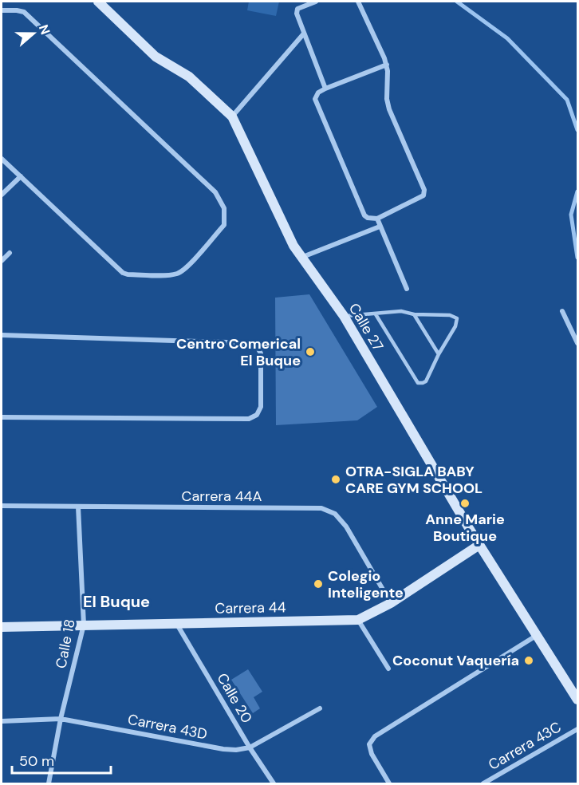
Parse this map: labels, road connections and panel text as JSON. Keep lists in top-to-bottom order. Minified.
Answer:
{"streets":{"street":["Calle 27","Carrera 44A","Carrera 44","Calle 18","Calle 20","Carrera 43D","Carrera 43C"]},"crossings":[["Calle 27","Carrera 44"],["Carrera 44A","Carrera 44"],["Carrera 44A","Calle 18"],["Carrera 44","Calle 18"],["Carrera 44","Calle 20"],["Calle 18","Carrera 43D"],["Calle 20","Carrera 43D"]],"districts":["El Buque"],"places":["Centro Comerical El Buque","OTRA-SIGLA BABY CARE GYM SCHOOL","Anne Marie Boutique","Colegio Inteligente","Coconut Vaquería"],"scale_bar":"50 m","north":"right"}
